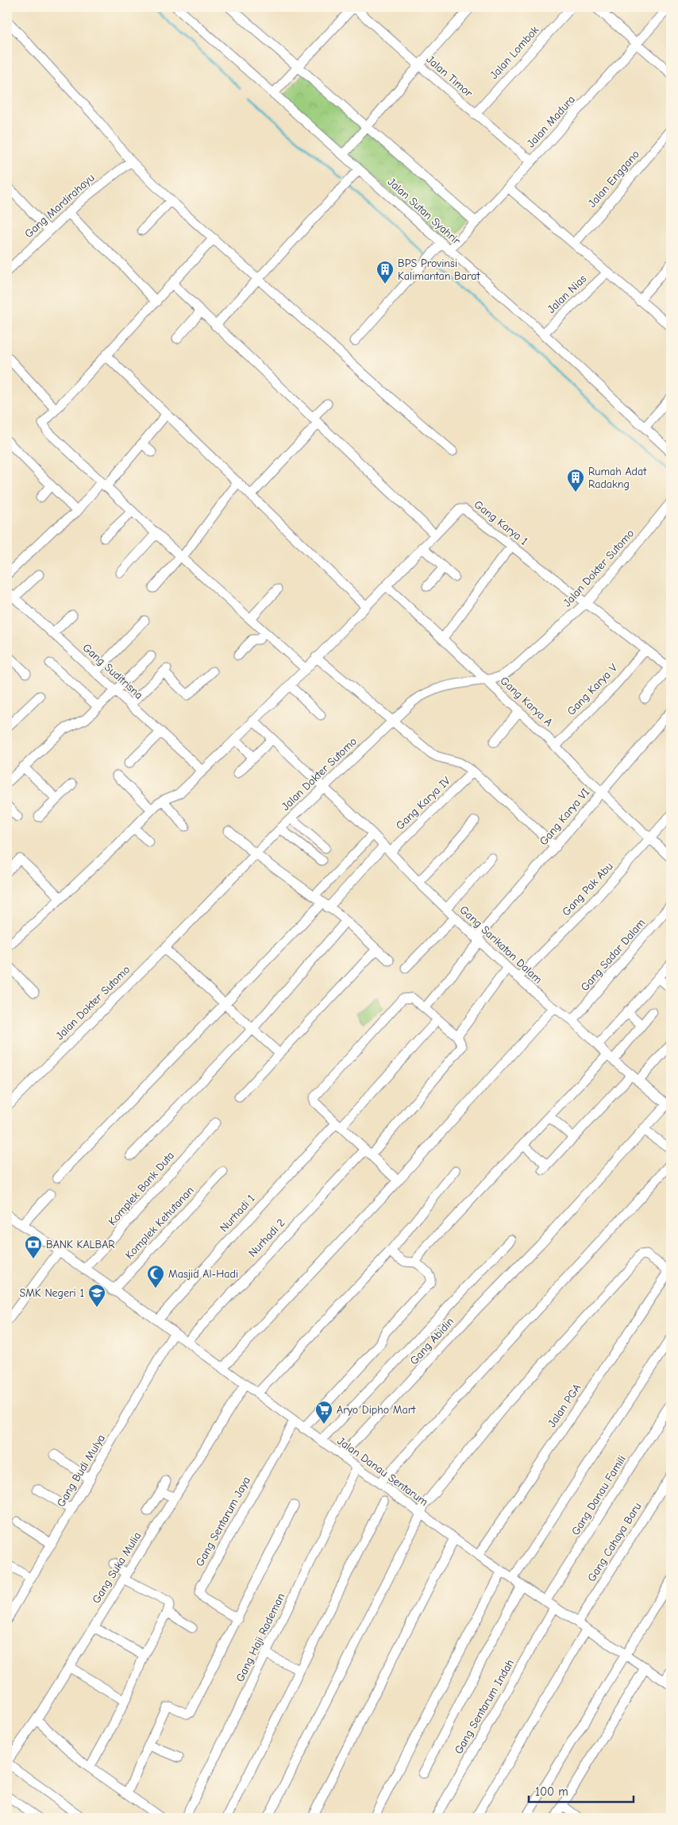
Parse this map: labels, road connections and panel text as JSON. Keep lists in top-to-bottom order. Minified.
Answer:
{"streets":{"street":["Jalan Lombok","Jalan Timor","Jalan Madura","Jalan Enggano","Gang Mardirahayu","Jalan Sutan Syahrir","Jalan Nias","Gang Karya 1","Jalan Dokter Sutomo","Gang Suditrisna","Gang Karya V","Gang Karya A","Gang Karya IV","Gang Karya VI","Gang Pak Abu","Gang Sarikaton Dalam","Gang Sadar Dalam","Komplek Bank Duta","Nurhadi 1","Komplek Kehutanan","Nurhadi 2","Gang Abidin","Jalan PGA","Gang Budi Mulya","Jalan Danau Sentarum","Gang Danau Famili","Gang Sentarum Jaya","Gang Cahaya Baru","Gang Suka Mulia","Gang Haji Rademan","Gang Sentarum Indah"]},"crossings":[["Jalan Lombok","Jalan Timor"],["Jalan Timor","Jalan Madura"],["Jalan Madura","Jalan Sutan Syahrir"],["Jalan Sutan Syahrir","Jalan Nias"],["Gang Karya 1","Jalan Dokter Sutomo"],["Gang Karya 1","Gang Suditrisna"],["Gang Karya 1","Gang Karya V"],["Gang Karya 1","Gang Karya A"],["Gang Karya 1","Gang Sarikaton Dalam"],["Jalan Dokter Sutomo","Gang Karya A"],["Jalan Dokter Sutomo","Gang Sarikaton Dalam"],["Gang Karya V","Gang Karya A"],["Gang Karya A","Gang Karya VI"],["Gang Karya A","Gang Pak Abu"],["Gang Karya IV","Gang Sarikaton Dalam"],["Gang Karya VI","Gang Sarikaton Dalam"],["Gang Pak Abu","Gang Sarikaton Dalam"],["Gang Sarikaton Dalam","Gang Sadar Dalam"],["Gang Sarikaton Dalam","Gang Abidin"],["Komplek Bank Duta","Jalan Danau Sentarum"],["Nurhadi 1","Jalan Danau Sentarum"],["Komplek Kehutanan","Jalan Danau Sentarum"],["Nurhadi 2","Jalan Danau Sentarum"],["Gang Abidin","Jalan Danau Sentarum"],["Jalan PGA","Jalan Danau Sentarum"],["Gang Budi Mulya","Jalan Danau Sentarum"],["Jalan Danau Sentarum","Gang Danau Famili"],["Jalan Danau Sentarum","Gang Sentarum Jaya"],["Jalan Danau Sentarum","Gang Cahaya Baru"],["Jalan Danau Sentarum","Gang Suka Mulia"],["Jalan Danau Sentarum","Gang Haji Rademan"],["Jalan Danau Sentarum","Gang Sentarum Indah"]],"places":{"building":["BPS Provinsi Kalimantan Barat","Rumah Adat Radakng"],"bank":["BANK KALBAR"],"mosque":["Masjid Al-Hadi"],"school or university":["SMK Negeri 1"],"supermarket":["Aryo Dipho Mart"]},"scale_bar":"100 m"}
